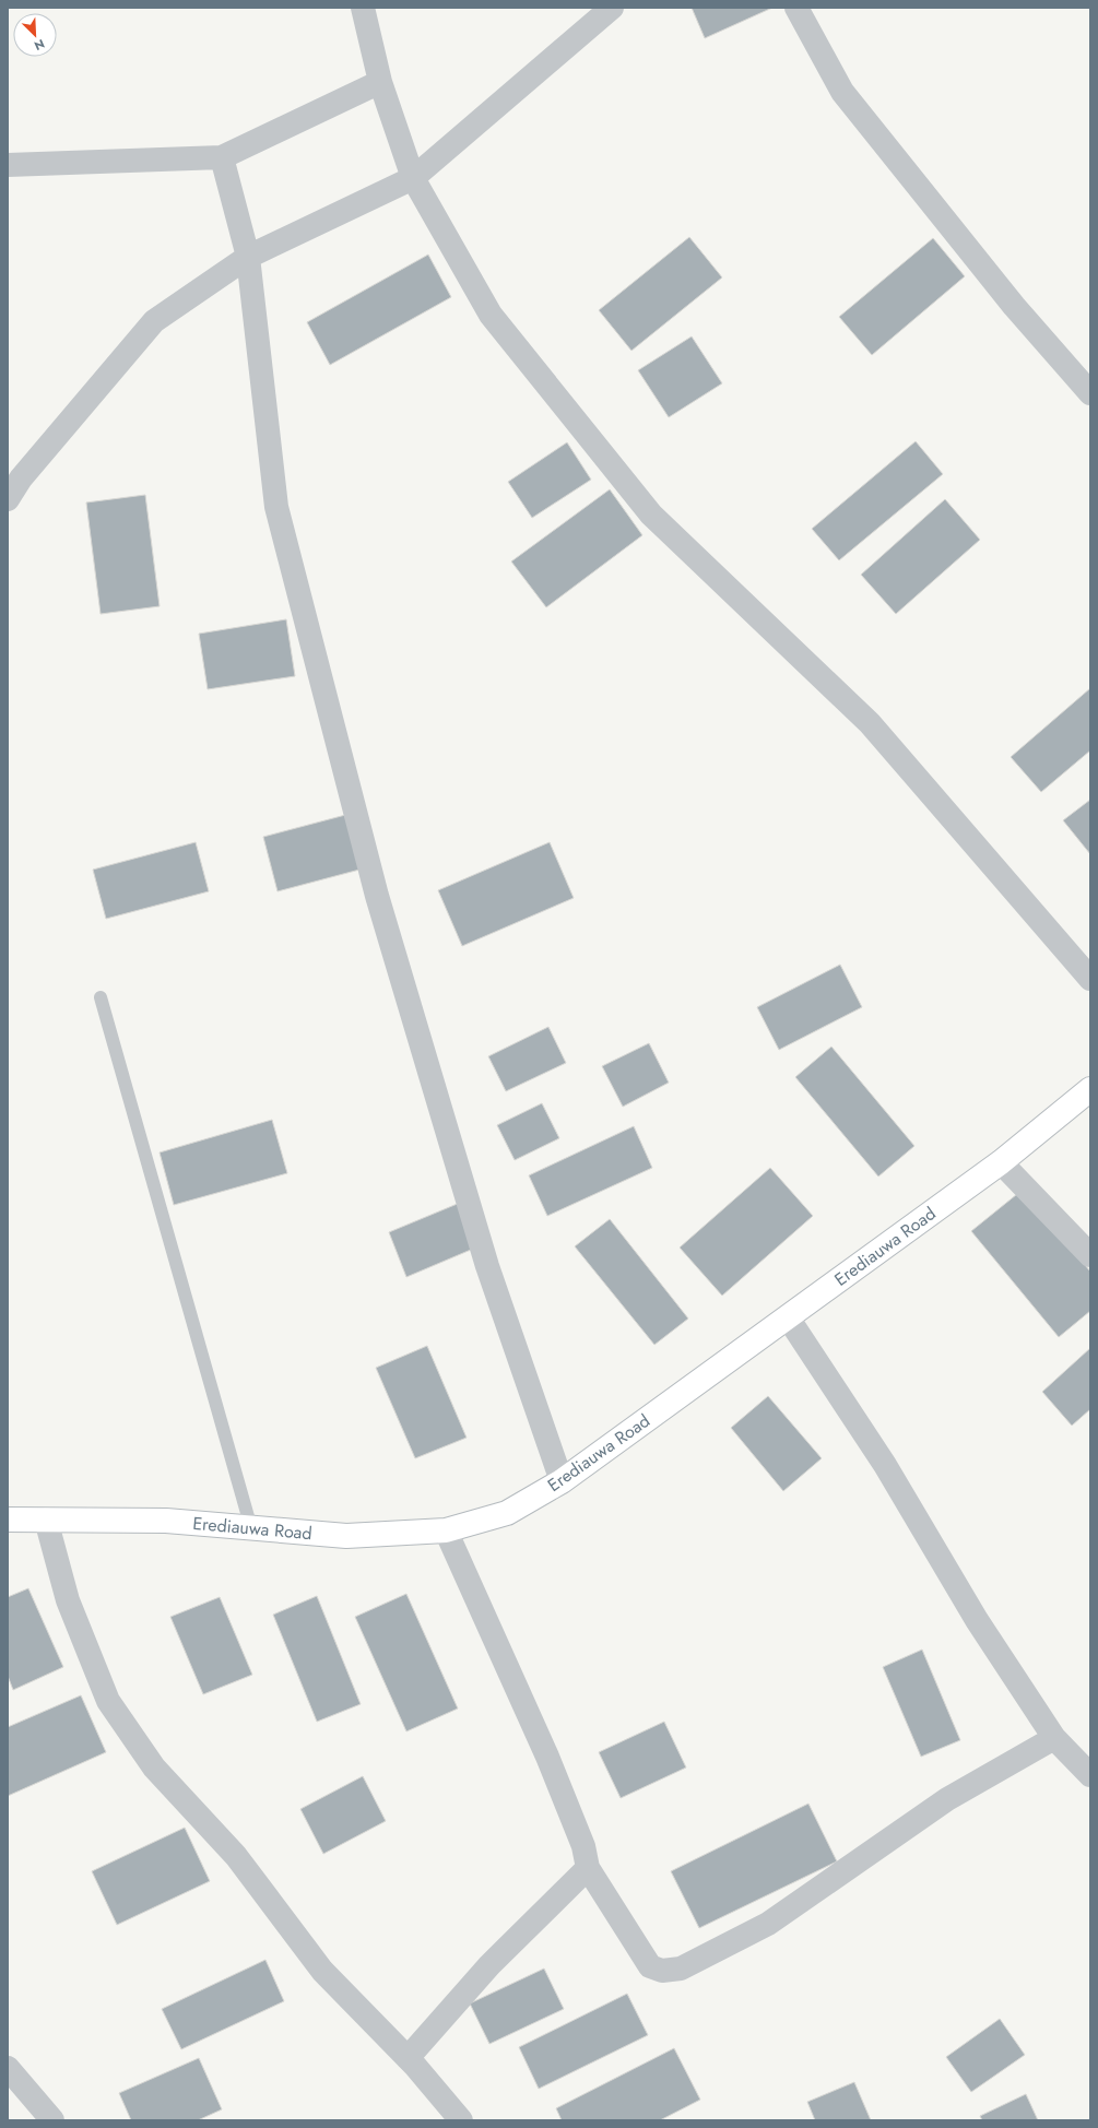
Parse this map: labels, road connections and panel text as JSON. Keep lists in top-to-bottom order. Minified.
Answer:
{"streets":{"street":["Erediauwa Road"]},"north":"bottom right"}
